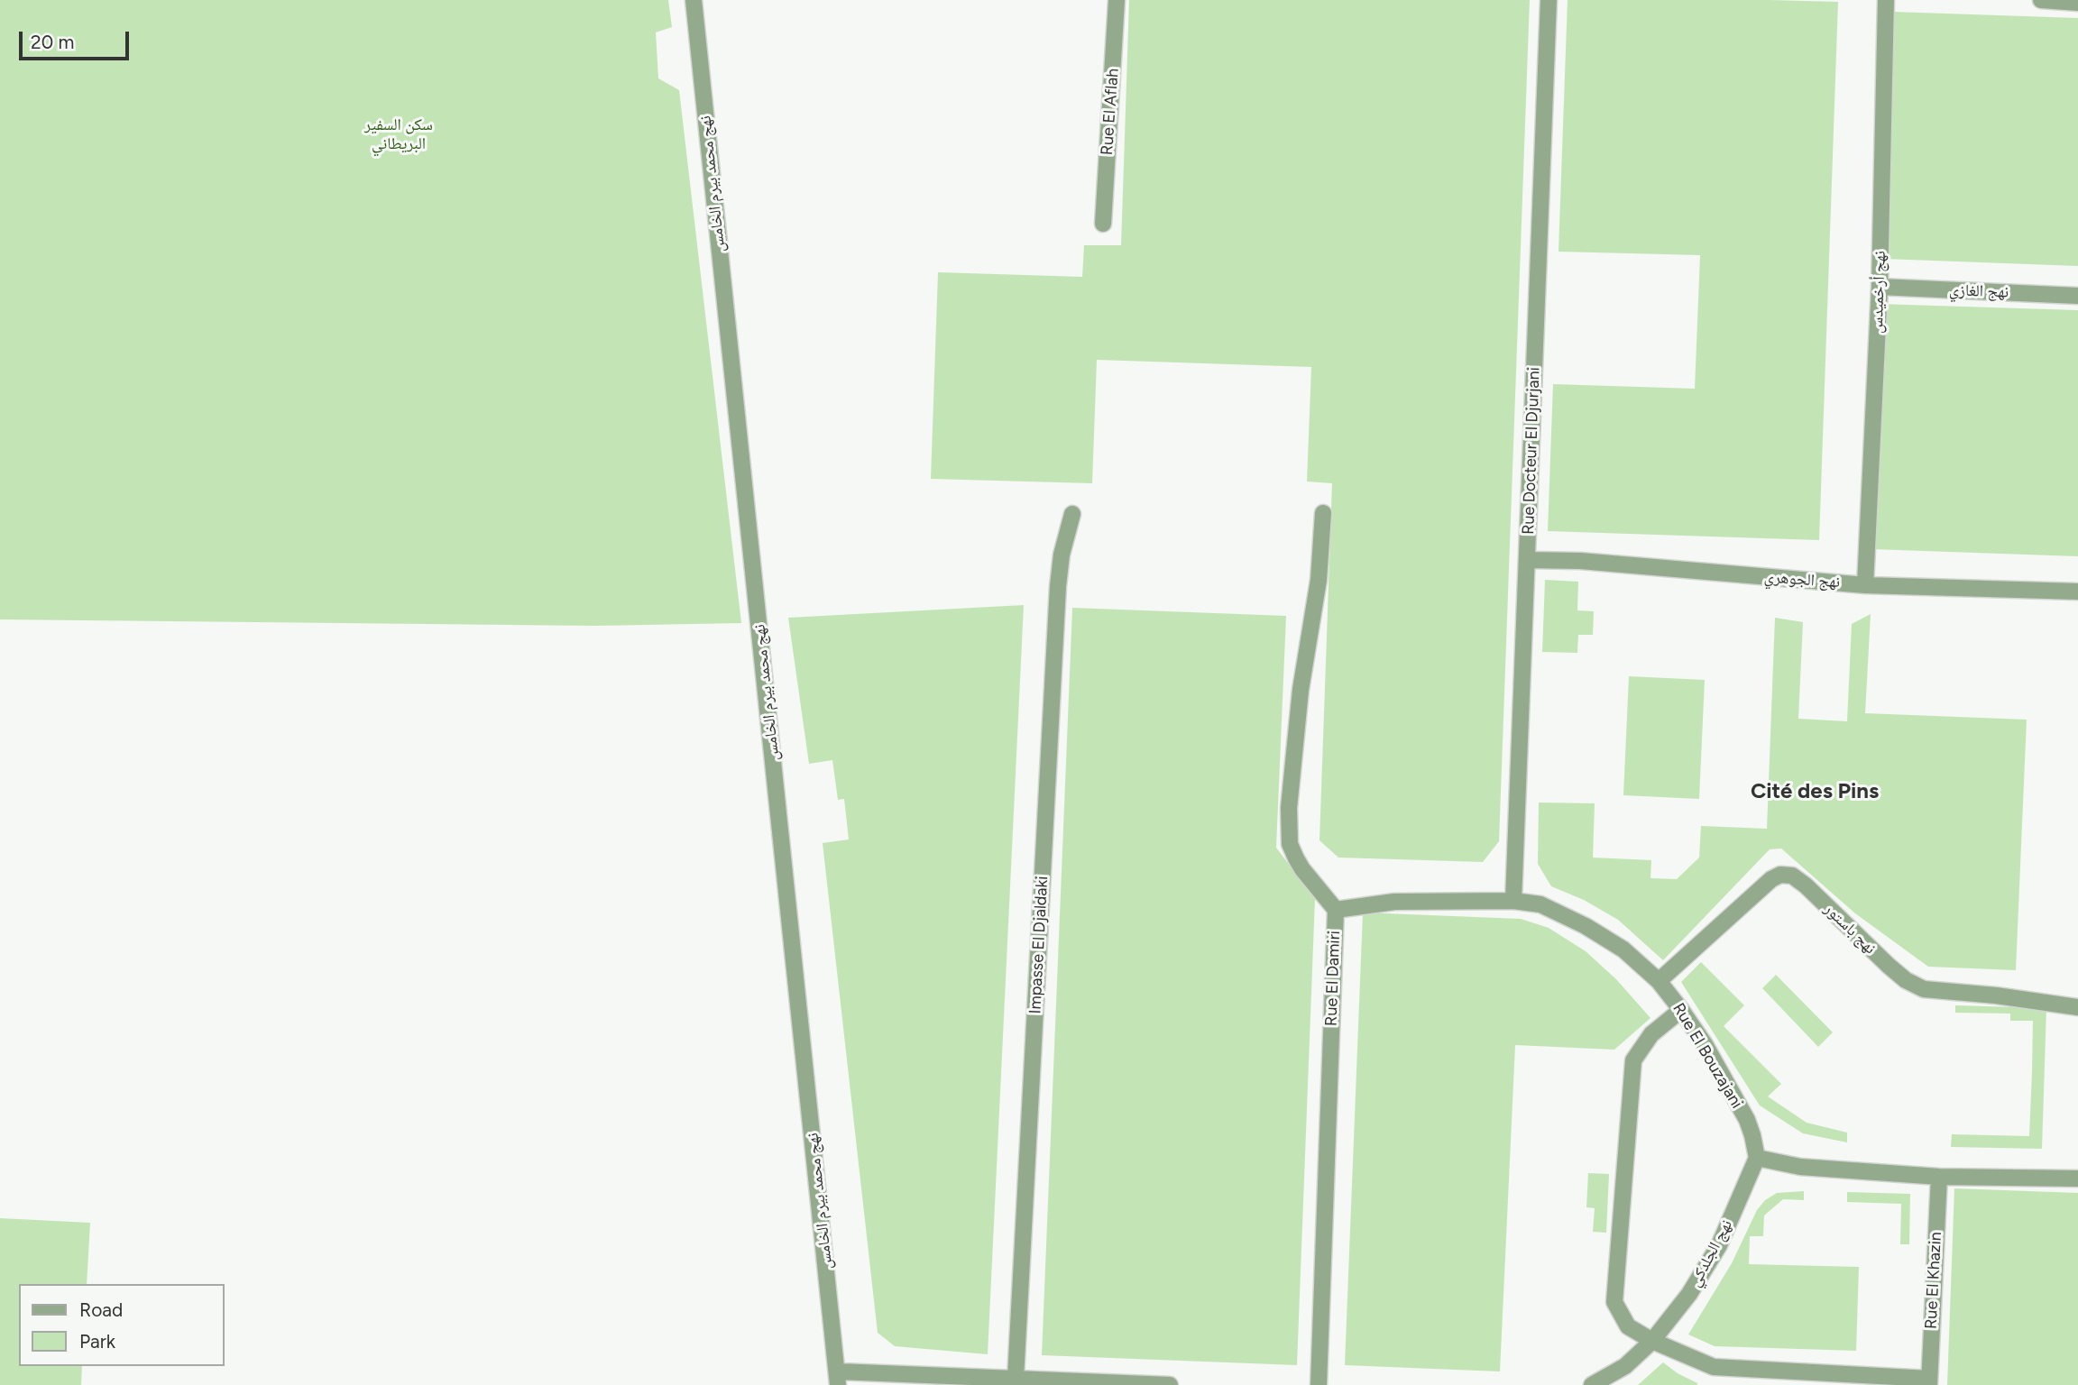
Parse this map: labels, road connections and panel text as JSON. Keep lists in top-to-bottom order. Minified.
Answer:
{"streets":{"street":["Rue El Aflah","نهج محمد بيرم الخامس","نهج الغازي","نهج أرخميدس","Rue Docteur El Djurjani","نهج الجوهري","نهج باستور","Impasse El Djaldaki","Rue El Damiri","Rue El Bouzajani","نهج الجلدكي","Rue El Khazin"]},"crossings":[["نهج الغازي","نهج أرخميدس"],["نهج أرخميدس","نهج الجوهري"],["Rue Docteur El Djurjani","نهج الجوهري"],["Rue Docteur El Djurjani","Rue El Bouzajani"],["نهج باستور","Rue El Bouzajani"],["Rue El Damiri","Rue El Bouzajani"],["Rue El Bouzajani","نهج الجلدكي"]],"districts":["Cité des Pins"],"parks":["سكن السفير البريطاني"],"legend":["Road","Park"],"scale_bar":"20 m"}
